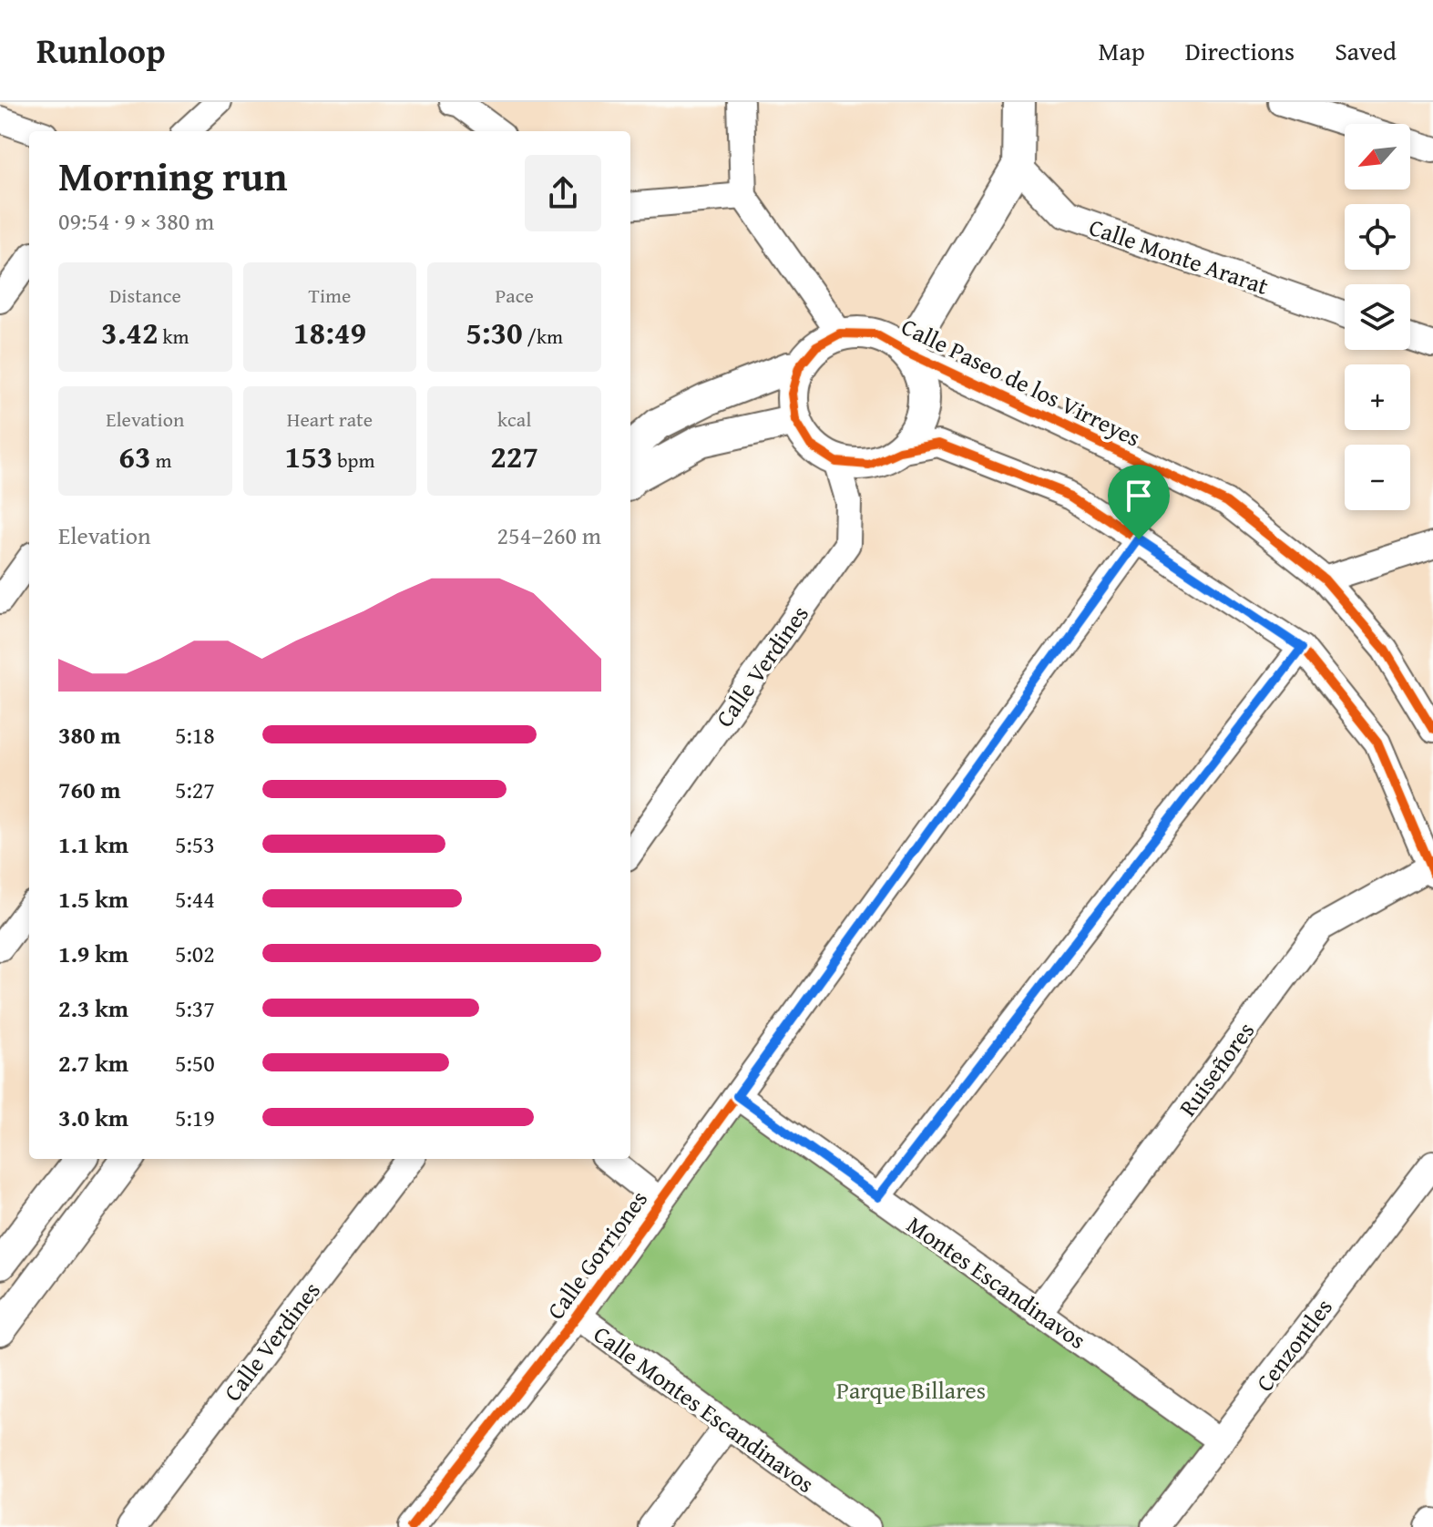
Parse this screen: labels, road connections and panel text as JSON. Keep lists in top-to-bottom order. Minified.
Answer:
{"streets":{"street":["Calle Monte Ararat","Calle Paseo de los Virreyes","Calle Verdines","Ruiseñores","Calle Gorriones","Montes Escandinavos","Cenzontles","Calle Montes Escandinavos"]},"crossings":[["Calle Paseo de los Virreyes","Calle Verdines"],["Ruiseñores","Montes Escandinavos"],["Calle Gorriones","Montes Escandinavos"],["Calle Gorriones","Calle Montes Escandinavos"],["Montes Escandinavos","Cenzontles"]],"parks":["Parque Billares"],"north":"bottom left","page":{"header":"Runloop","nav":["Map","Directions","Saved"],"map_buttons":["+","−"],"heading":["Morning run","09:54 · 9 × 380 m"],"stats":[["Distance","3.42 km"],["Time","18:49"],["Pace","5:30 /km"],["Elevation","63 m"],["Heart rate","153 bpm"],["kcal","227"]],"chart":["Elevation","254–260 m"],"list":[{"name":"380 m","note":"5:18"},{"name":"760 m","note":"5:27"},{"name":"1.1 km","note":"5:53"},{"name":"1.5 km","note":"5:44"},{"name":"1.9 km","note":"5:02"},{"name":"2.3 km","note":"5:37"},{"name":"2.7 km","note":"5:50"},{"name":"3.0 km","note":"5:19"}]}}
